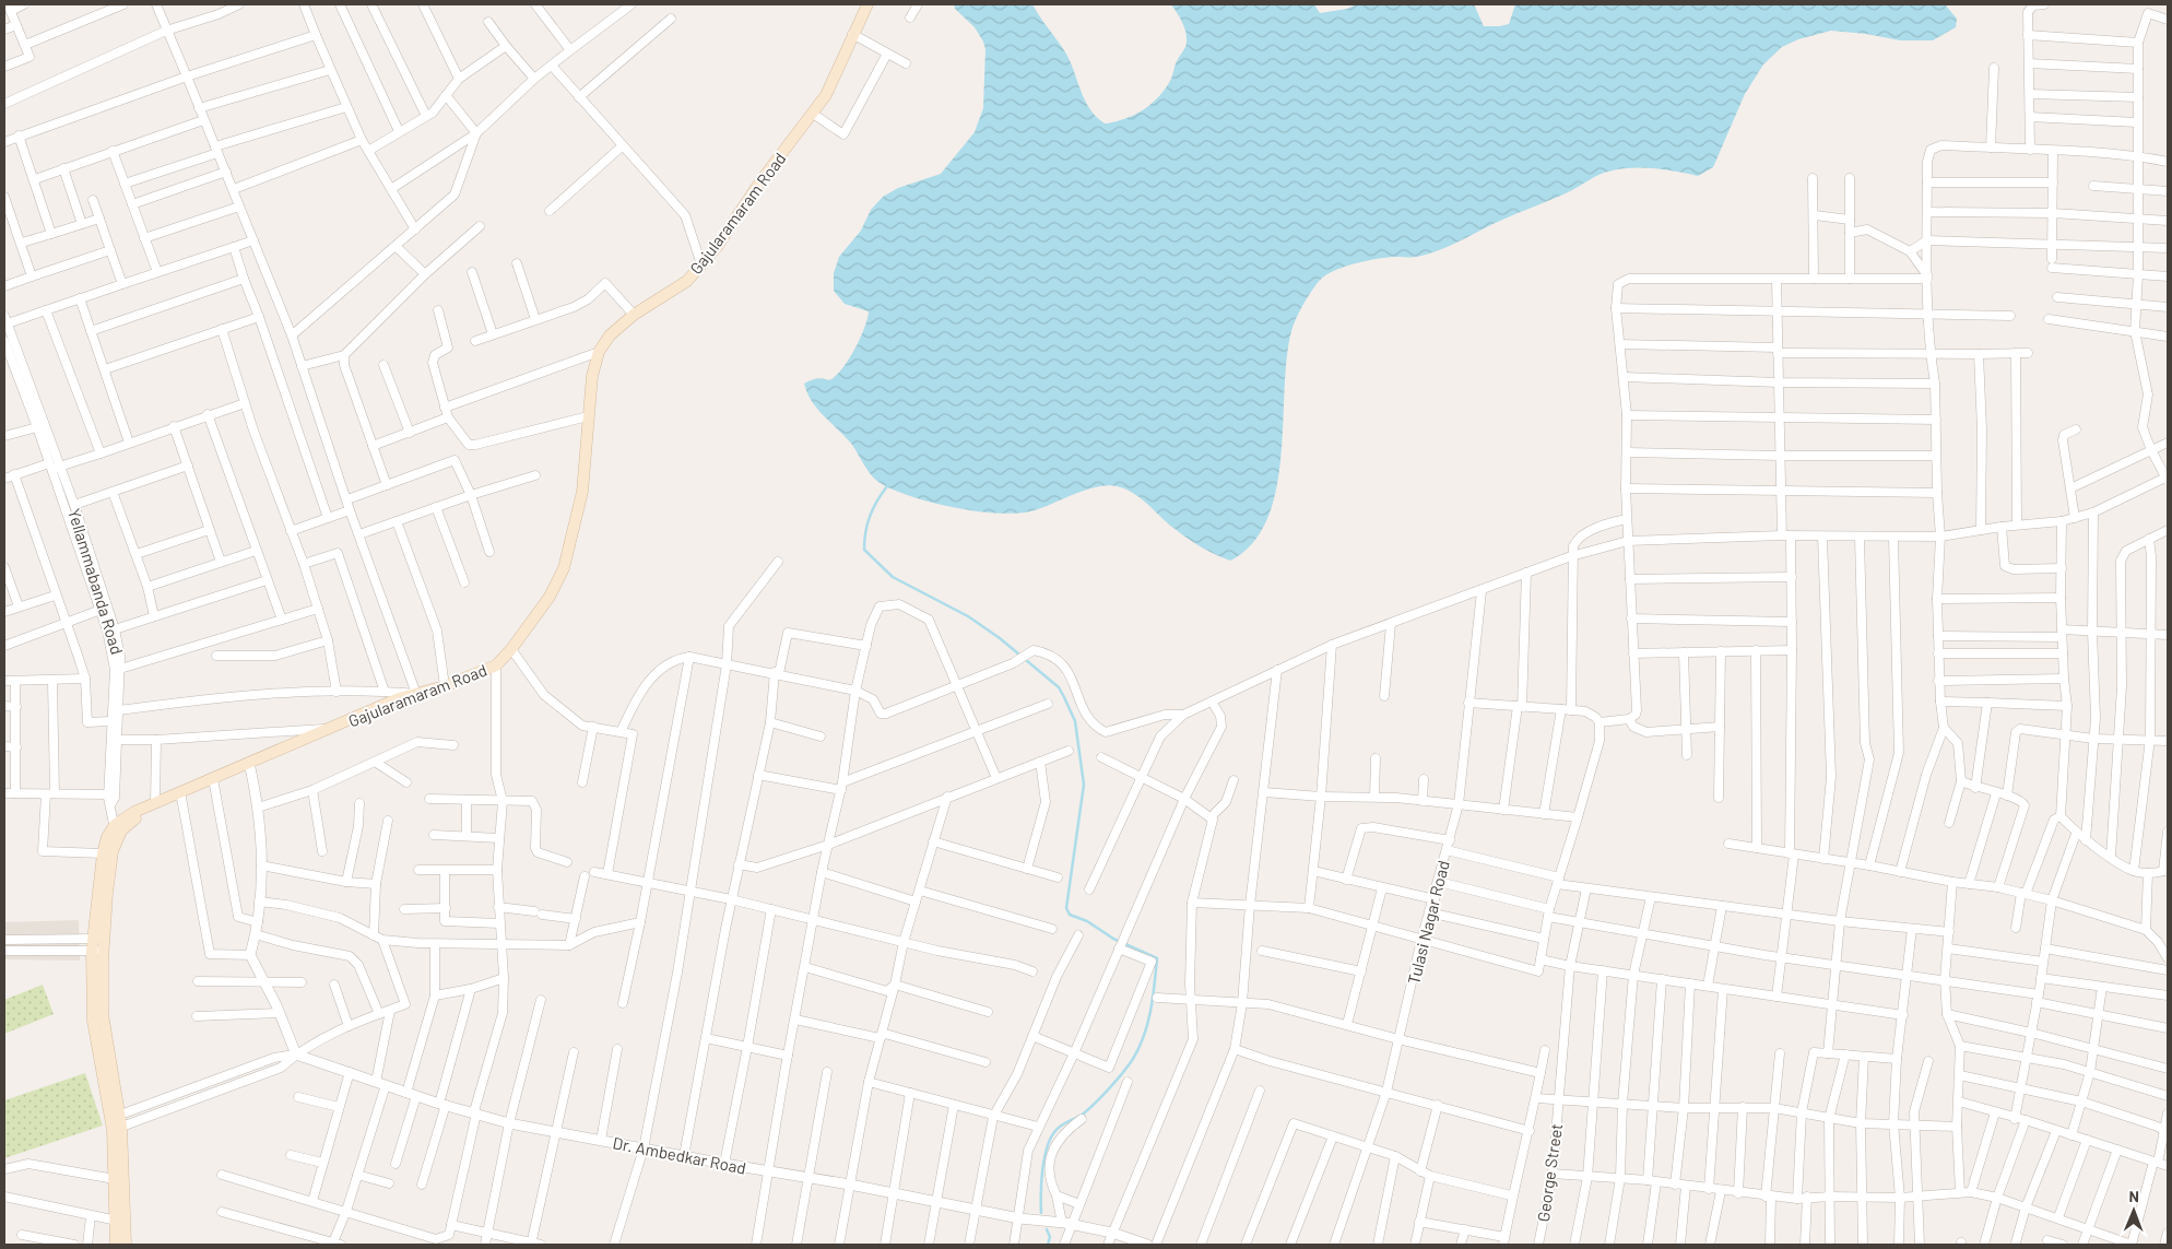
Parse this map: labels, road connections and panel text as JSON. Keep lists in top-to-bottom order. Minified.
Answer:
{"streets":{"main road":["Gajularamaram Road"],"street":["Yellammabanda Road","Tulasi Nagar Road","Dr. Ambedkar Road","George Street"]},"north":"top"}
